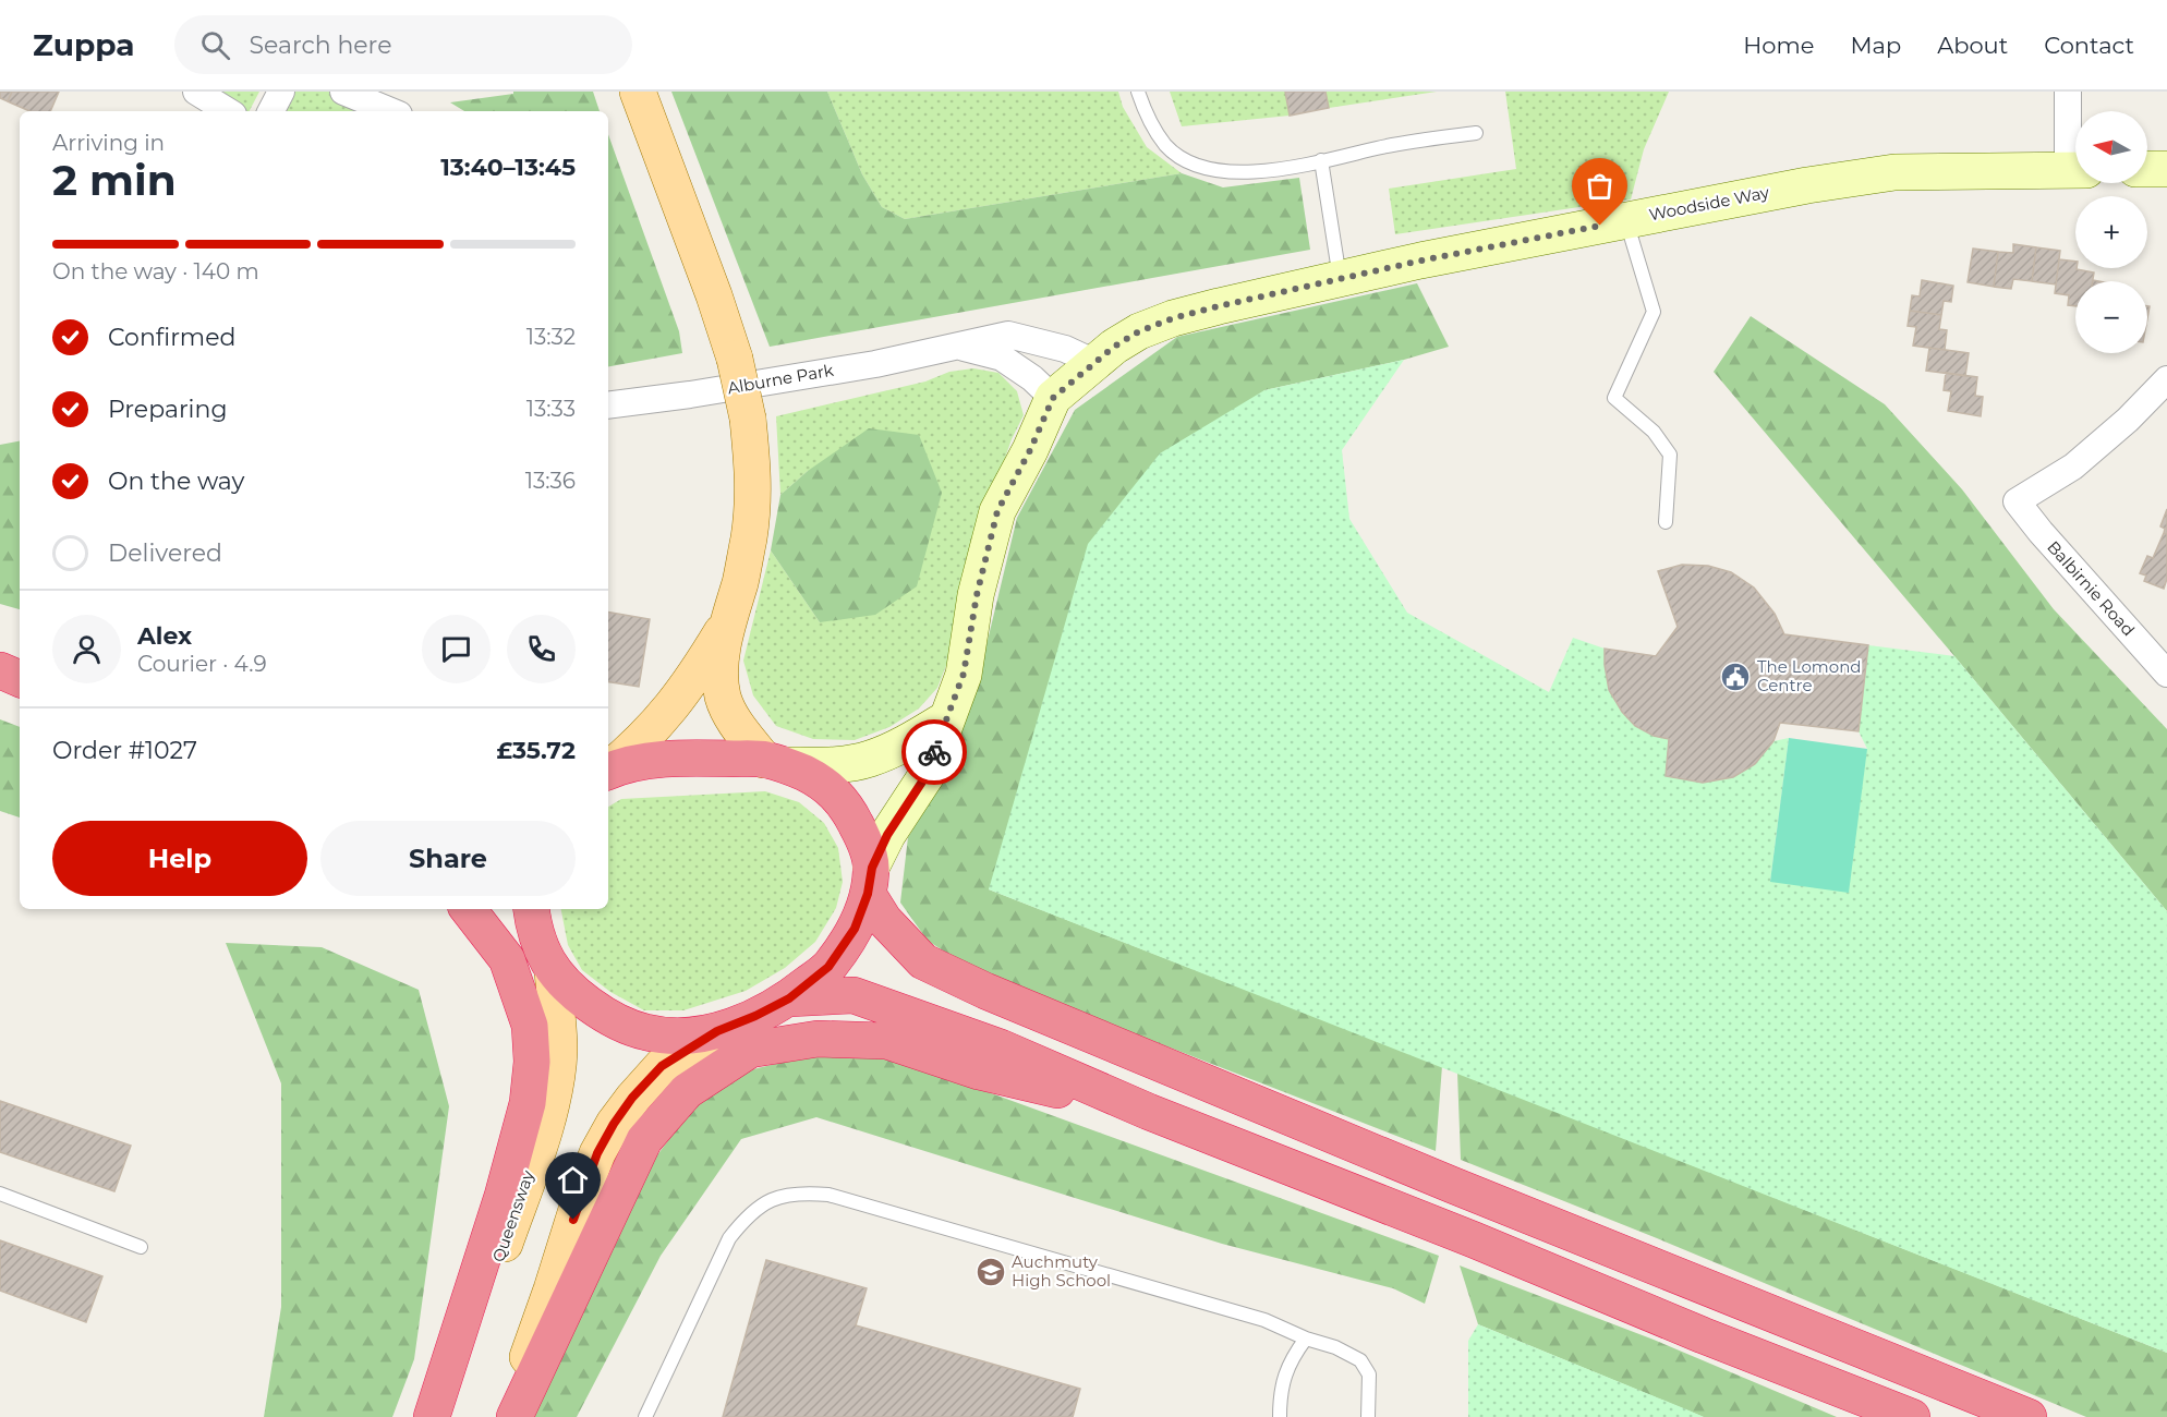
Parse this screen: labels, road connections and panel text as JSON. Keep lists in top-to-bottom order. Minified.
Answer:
{"streets":{"main road":["Queensway"],"street":["Woodside Way","Alburne Park","Balbirnie Road"]},"crossings":[["Woodside Way","Alburne Park"]],"places":{"public building":["The Lomond Centre"],"school or university":["Auchmuty High School"]},"north":"left","page":{"header":"Zuppa","search":"Search here","nav":["Home","Map","About","Contact"],"map_buttons":["+","−"],"heading":["2 min","Arriving in","13:40–13:45"],"panel":["Alex","Courier · 4.9","Order #1027","£35.72"],"bar":"On the way · 140 m","list":[["Confirmed","13:32"],["Preparing","13:33"],["On the way","13:36"],"Delivered"],"buttons":["Help","Share"]}}
